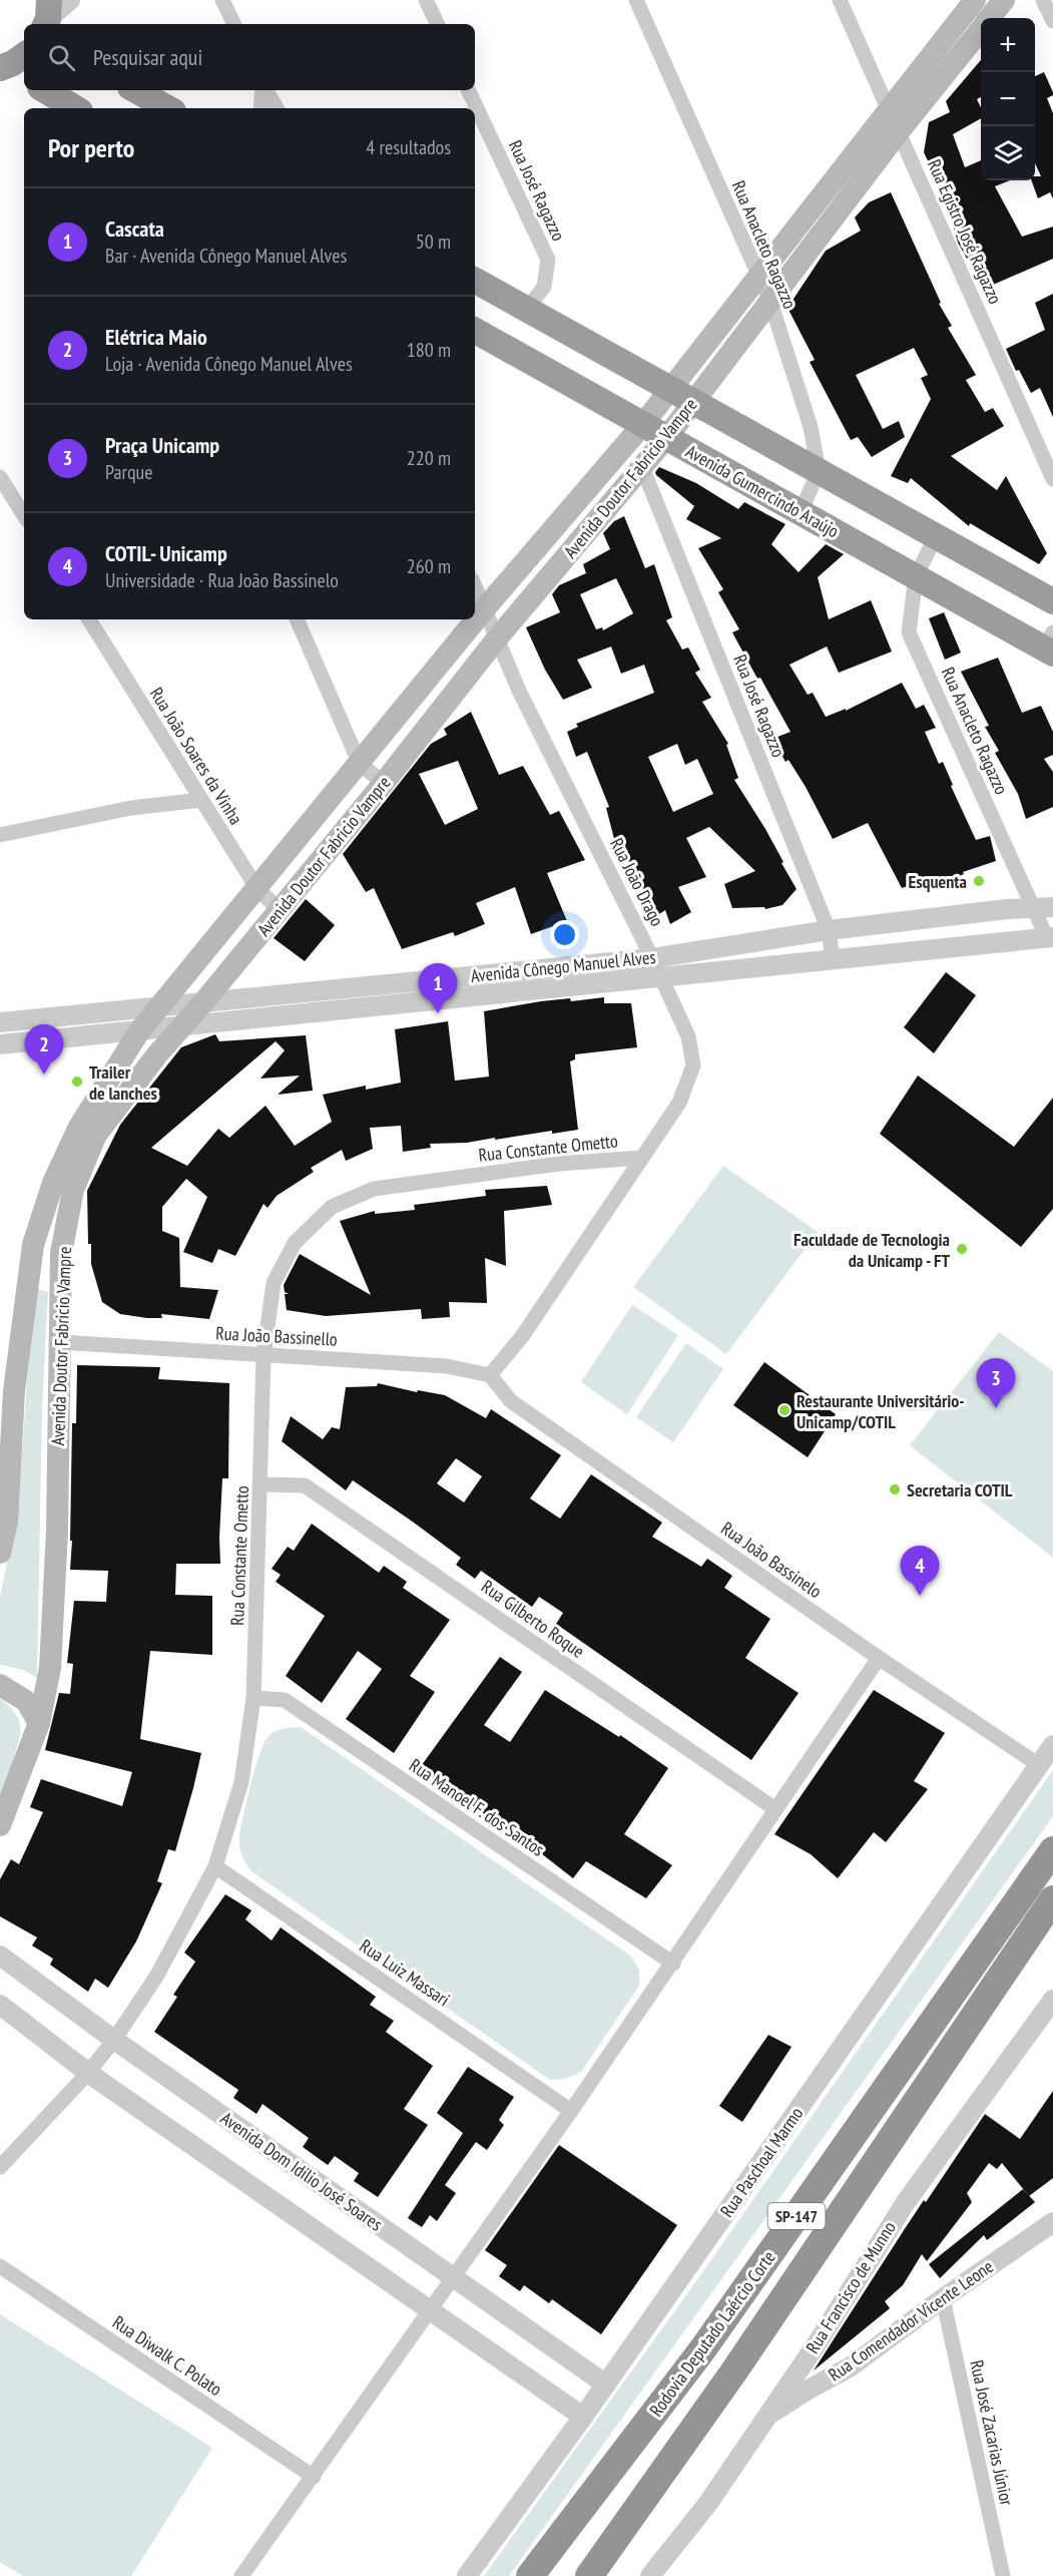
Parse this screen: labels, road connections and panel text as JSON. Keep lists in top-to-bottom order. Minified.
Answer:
{"streets":{"highway":["Avenida Gumercindo Araújo","SP-147","Rodovia Deputado Laércio Corte"],"main road":["Avenida Doutor Fabricio Vampre"],"street":["Rua José Ragazzo","Rua Egistro José Ragazzo","Rua Anacleto Ragazzo","Rua João Soares da Vinha","Rua João Drago","Avenida Cônego Manuel Alves","Rua Constante Ometto","Rua João Bassinello","Rua João Bassinelo","Rua Gilberto Roque","Rua Manoel F. dos Santos","Rua Luiz Massari","Rua Paschoal Marmo","Avenida Dom Idílio José Soares","Rua Francisco de Munno","Rua Comendador Vicente Leone","Rua Diwalk C. Polato","Rua José Zacarias Júnior"]},"crossings":[["Rua José Ragazzo","Avenida Doutor Fabricio Vampre"],["Rua José Ragazzo","Avenida Cônego Manuel Alves"],["Rua Egistro José Ragazzo","Avenida Doutor Fabricio Vampre"],["Rua Anacleto Ragazzo","Avenida Doutor Fabricio Vampre"],["Rua Anacleto Ragazzo","Avenida Gumercindo Araújo"],["Rua Anacleto Ragazzo","Avenida Cônego Manuel Alves"],["Avenida Doutor Fabricio Vampre","Avenida Gumercindo Araújo"],["Avenida Doutor Fabricio Vampre","Rua João Soares da Vinha"],["Avenida Doutor Fabricio Vampre","Rua João Drago"],["Avenida Doutor Fabricio Vampre","Avenida Cônego Manuel Alves"],["Avenida Doutor Fabricio Vampre","Rua João Bassinello"],["Rua João Drago","Avenida Cônego Manuel Alves"],["Rua João Drago","Rua Constante Ometto"],["Rua João Drago","Rua João Bassinello"],["Rua João Drago","Rua João Bassinelo"],["Rua Constante Ometto","Rua João Bassinello"],["Rua Constante Ometto","Rua Gilberto Roque"],["Rua Constante Ometto","Rua Manoel F. dos Santos"],["Rua Constante Ometto","Rua Luiz Massari"],["Rua Constante Ometto","Avenida Dom Idílio José Soares"],["Rua João Bassinello","Rua João Bassinelo"],["Rua João Bassinelo","Rua Paschoal Marmo"],["Rua Paschoal Marmo","Avenida Dom Idílio José Soares"],["Rua Francisco de Munno","Rua Comendador Vicente Leone"],["Rua Comendador Vicente Leone","Rua José Zacarias Júnior"]],"places":["Esquenta","Trailer de lanches","Faculdade de Tecnologia da Unicamp - FT","Restaurante Universitário- Unicamp/COTIL","Secretaria COTIL"],"page":{"map_buttons":["+","−"],"search":"Pesquisar aqui","heading":["Por perto","4 resultados"],"list":[{"mark":"1","name":"Cascata","note":"Bar · Avenida Cônego Manuel Alves","value":"50 m"},{"mark":"2","name":"Elétrica Maio","note":"Loja · Avenida Cônego Manuel Alves","value":"180 m"},{"mark":"3","name":"Praça Unicamp","note":"Parque","value":"220 m"},{"mark":"4","name":"COTIL- Unicamp","note":"Universidade · Rua João Bassinelo","value":"260 m"}],"pins":["1","2","3","4"]}}
